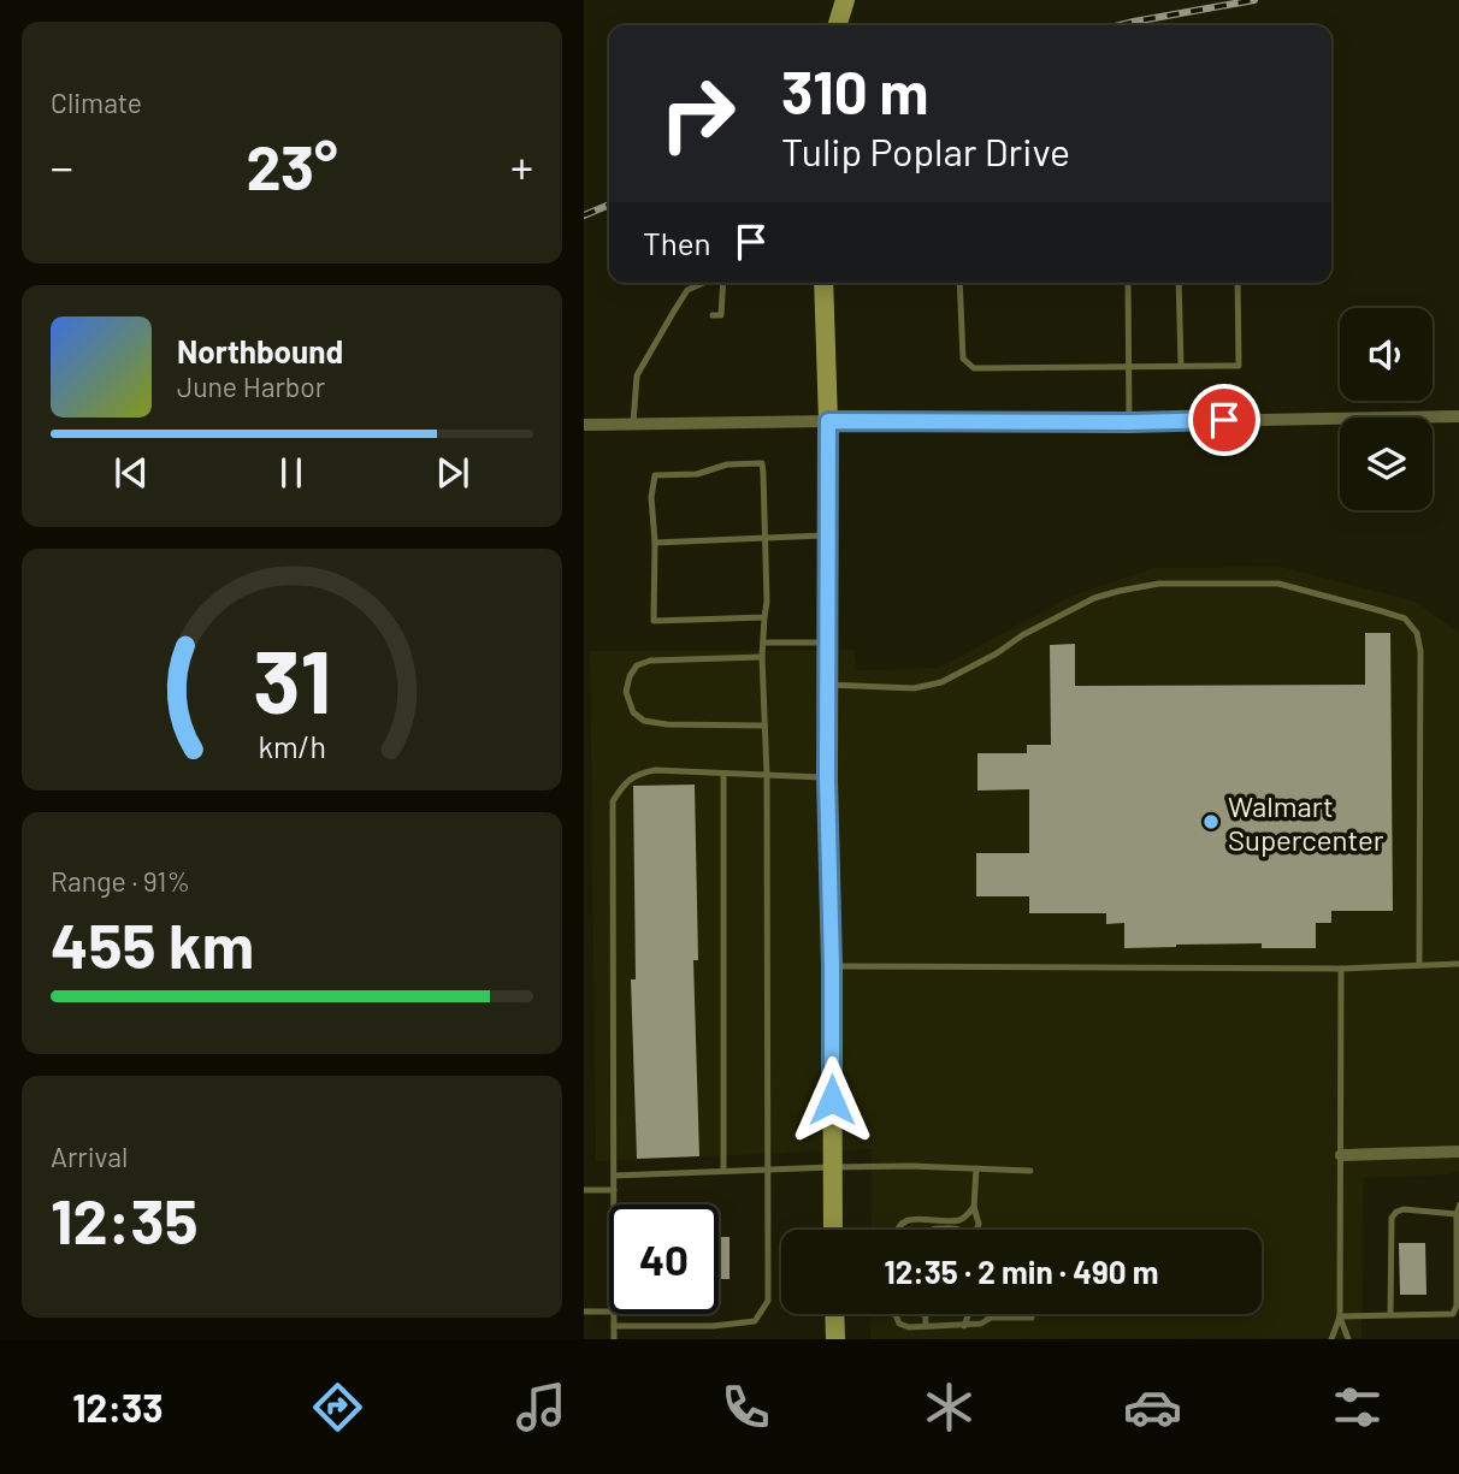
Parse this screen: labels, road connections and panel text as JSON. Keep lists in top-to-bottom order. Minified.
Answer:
{"places":["Walmart Supercenter"],"page":{"tile":["Climate",["Range · 91%","455 km"],["Arrival","12:35"]],"turn":["310 m","Tulip Poplar Drive"],"heat":["−","23°","+"],"then":"Then","song":["Northbound","June Harbor"],"limit":"40","trip":"12:35 · 2 min · 490 m","tabs":"12:33","gauge":["31","km/h"]}}
